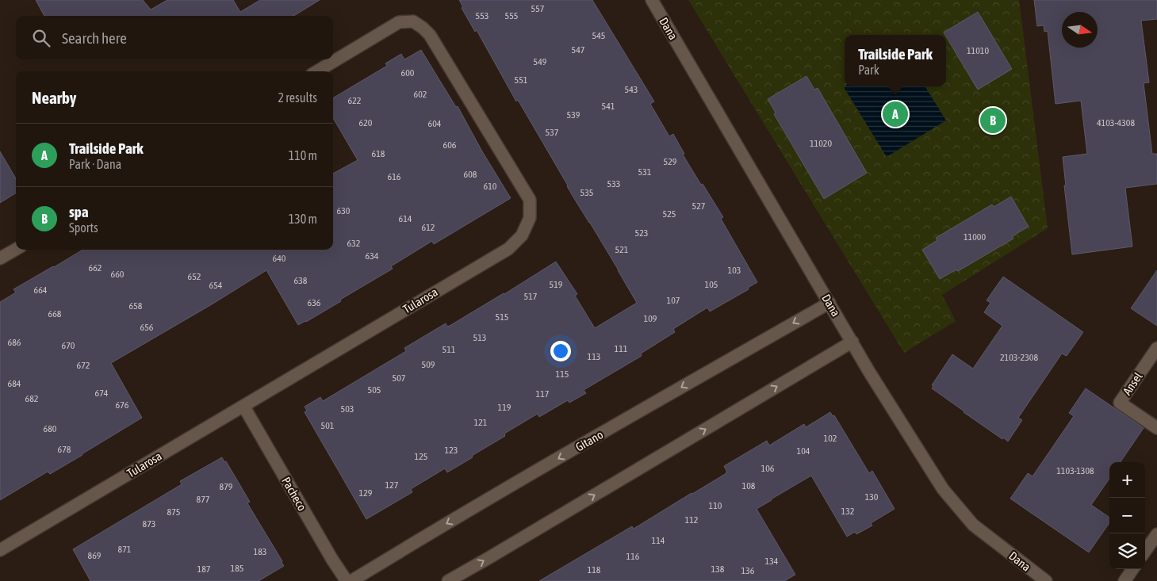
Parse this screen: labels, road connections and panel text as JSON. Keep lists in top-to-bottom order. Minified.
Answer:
{"streets":{"street":["Dana","Tularosa","Ansel","Gitano","Pacheco"]},"crossings":[["Dana","Gitano"],["Tularosa","Pacheco"]],"house_numbers":["557","553","555","545","547","11010","549","600","551","543","602","622","541","539","620","4103-4308","604","537","11020","606","618","529","531","608","616","533","610","535","527","630","525","614","612","523","11000","632","521","634","640","662","103","660","652","638","519","105","654","664","517","107","636","658","668","515","109","656","513","686","670","111","511","113","2103-2308","509","672","115","507","684","505","674","117","682","676","119","503","121","501","680","102","678","123","104","125","106","1103-1308","127","108","879","129","130","877","110","132","875","112","873","114","871","183","869","116","134","185","187","138","118","136"],"north":"right","page":{"search":"Search here","popup":["Trailside Park","Park"],"heading":["Nearby","2 results"],"pins":["A","B"],"list":[{"mark":"A","name":"Trailside Park","note":"Park · Dana","value":"110 m"},{"mark":"B","name":"spa","note":"Sports","value":"130 m"}],"map_buttons":["+","−"]}}
